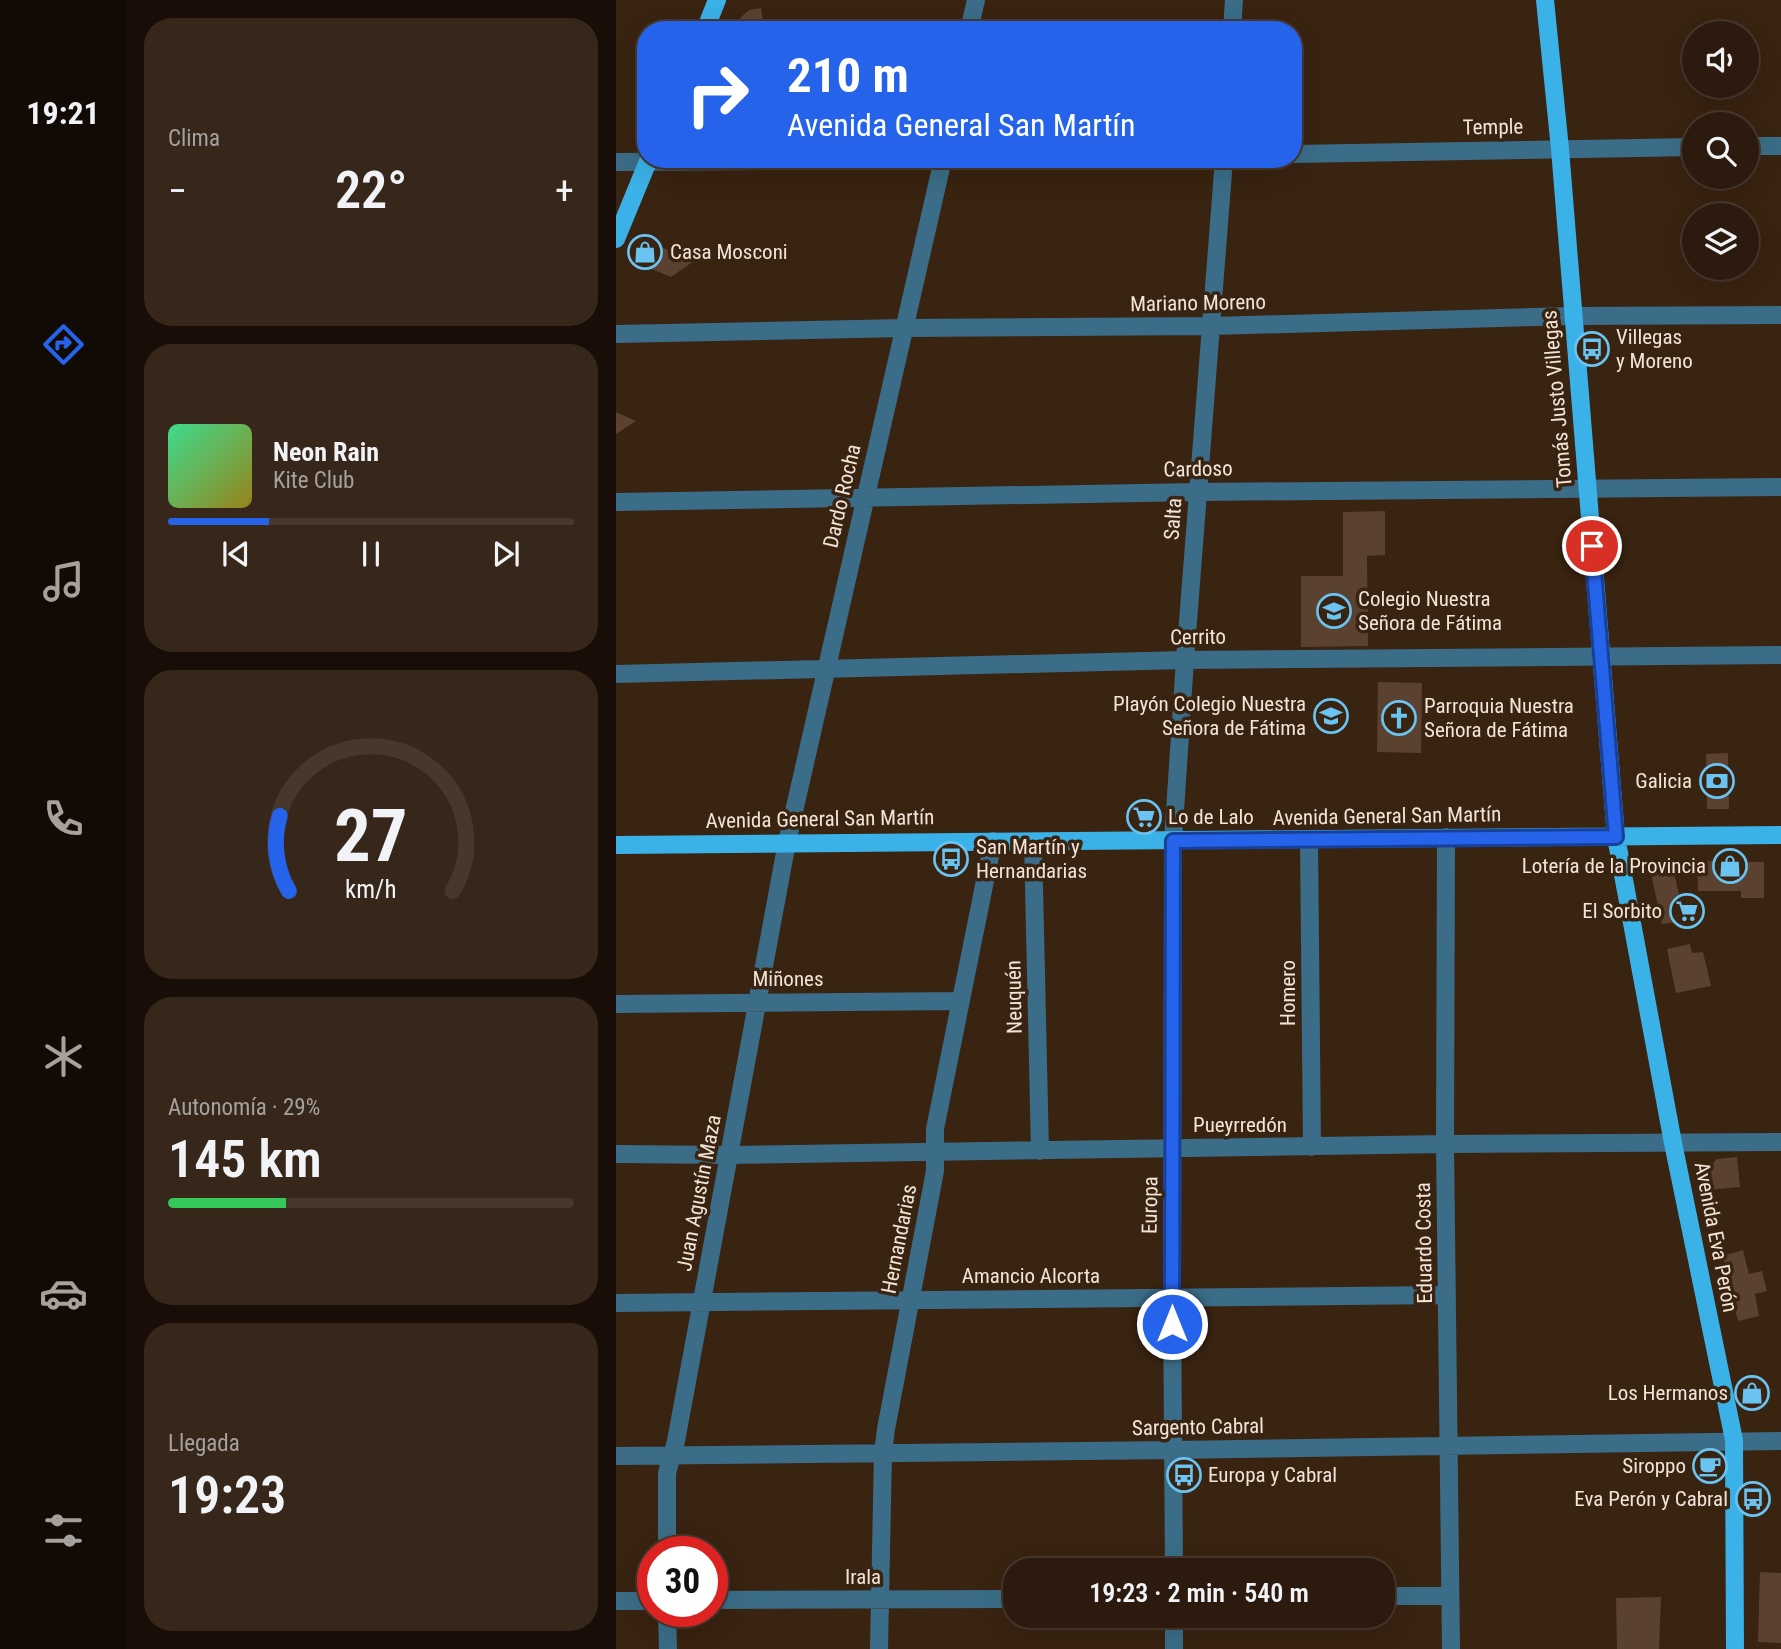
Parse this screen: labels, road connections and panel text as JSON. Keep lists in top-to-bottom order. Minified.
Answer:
{"streets":{"main road":["Tomás Justo Villegas","Avenida General San Martín","Avenida Eva Perón"],"street":["Temple","Mariano Moreno","Cardoso","Dardo Rocha","Salta","Cerrito","Miñones","Homero","Neuquén","Pueyrredón","Juan Agustín Maza","Europa","Hernandarias","Eduardo Costa","Amancio Alcorta","Sargento Cabral","Irala"]},"crossings":[["Temple","Tomás Justo Villegas"],["Mariano Moreno","Tomás Justo Villegas"],["Mariano Moreno","Dardo Rocha"],["Mariano Moreno","Salta"],["Tomás Justo Villegas","Cardoso"],["Tomás Justo Villegas","Cerrito"],["Tomás Justo Villegas","Avenida General San Martín"],["Tomás Justo Villegas","Avenida Eva Perón"],["Cardoso","Dardo Rocha"],["Cardoso","Salta"],["Dardo Rocha","Cerrito"],["Dardo Rocha","Avenida General San Martín"],["Dardo Rocha","Juan Agustín Maza"],["Salta","Cerrito"],["Salta","Avenida General San Martín"],["Salta","Europa"],["Avenida General San Martín","Homero"],["Avenida General San Martín","Neuquén"],["Avenida General San Martín","Juan Agustín Maza"],["Avenida General San Martín","Europa"],["Avenida General San Martín","Avenida Eva Perón"],["Avenida General San Martín","Hernandarias"],["Avenida General San Martín","Eduardo Costa"],["Miñones","Juan Agustín Maza"],["Miñones","Hernandarias"],["Homero","Pueyrredón"],["Neuquén","Pueyrredón"],["Pueyrredón","Juan Agustín Maza"],["Pueyrredón","Europa"],["Pueyrredón","Avenida Eva Perón"],["Pueyrredón","Hernandarias"],["Pueyrredón","Eduardo Costa"],["Juan Agustín Maza","Amancio Alcorta"],["Juan Agustín Maza","Sargento Cabral"],["Europa","Amancio Alcorta"],["Europa","Sargento Cabral"],["Avenida Eva Perón","Sargento Cabral"],["Hernandarias","Amancio Alcorta"],["Hernandarias","Sargento Cabral"],["Hernandarias","Irala"],["Eduardo Costa","Amancio Alcorta"],["Eduardo Costa","Sargento Cabral"]],"places":{"shop":["Casa Mosconi","Lotería de la Provincia","Los Hermanos"],"bus stop":["Villegas y Moreno","San Martín y Hernandarias","Europa y Cabral","Eva Perón y Cabral"],"school or university":["Colegio Nuestra Señora de Fátima","Playón Colegio Nuestra Señora de Fátima"],"church":["Parroquia Nuestra Señora de Fátima"],"bank":["Galicia"],"supermarket":["Lo de Lalo","El Sorbito"],"cafe":["Siroppo"]},"page":{"tabs":"19:21","tile":["Clima",["Autonomía · 29%","145 km"],["Llegada","19:23"]],"turn":["210 m","Avenida General San Martín"],"heat":["−","22°","+"],"song":["Neon Rain","Kite Club"],"limit":"30","trip":"19:23 · 2 min · 540 m","gauge":["27","km/h"]}}
